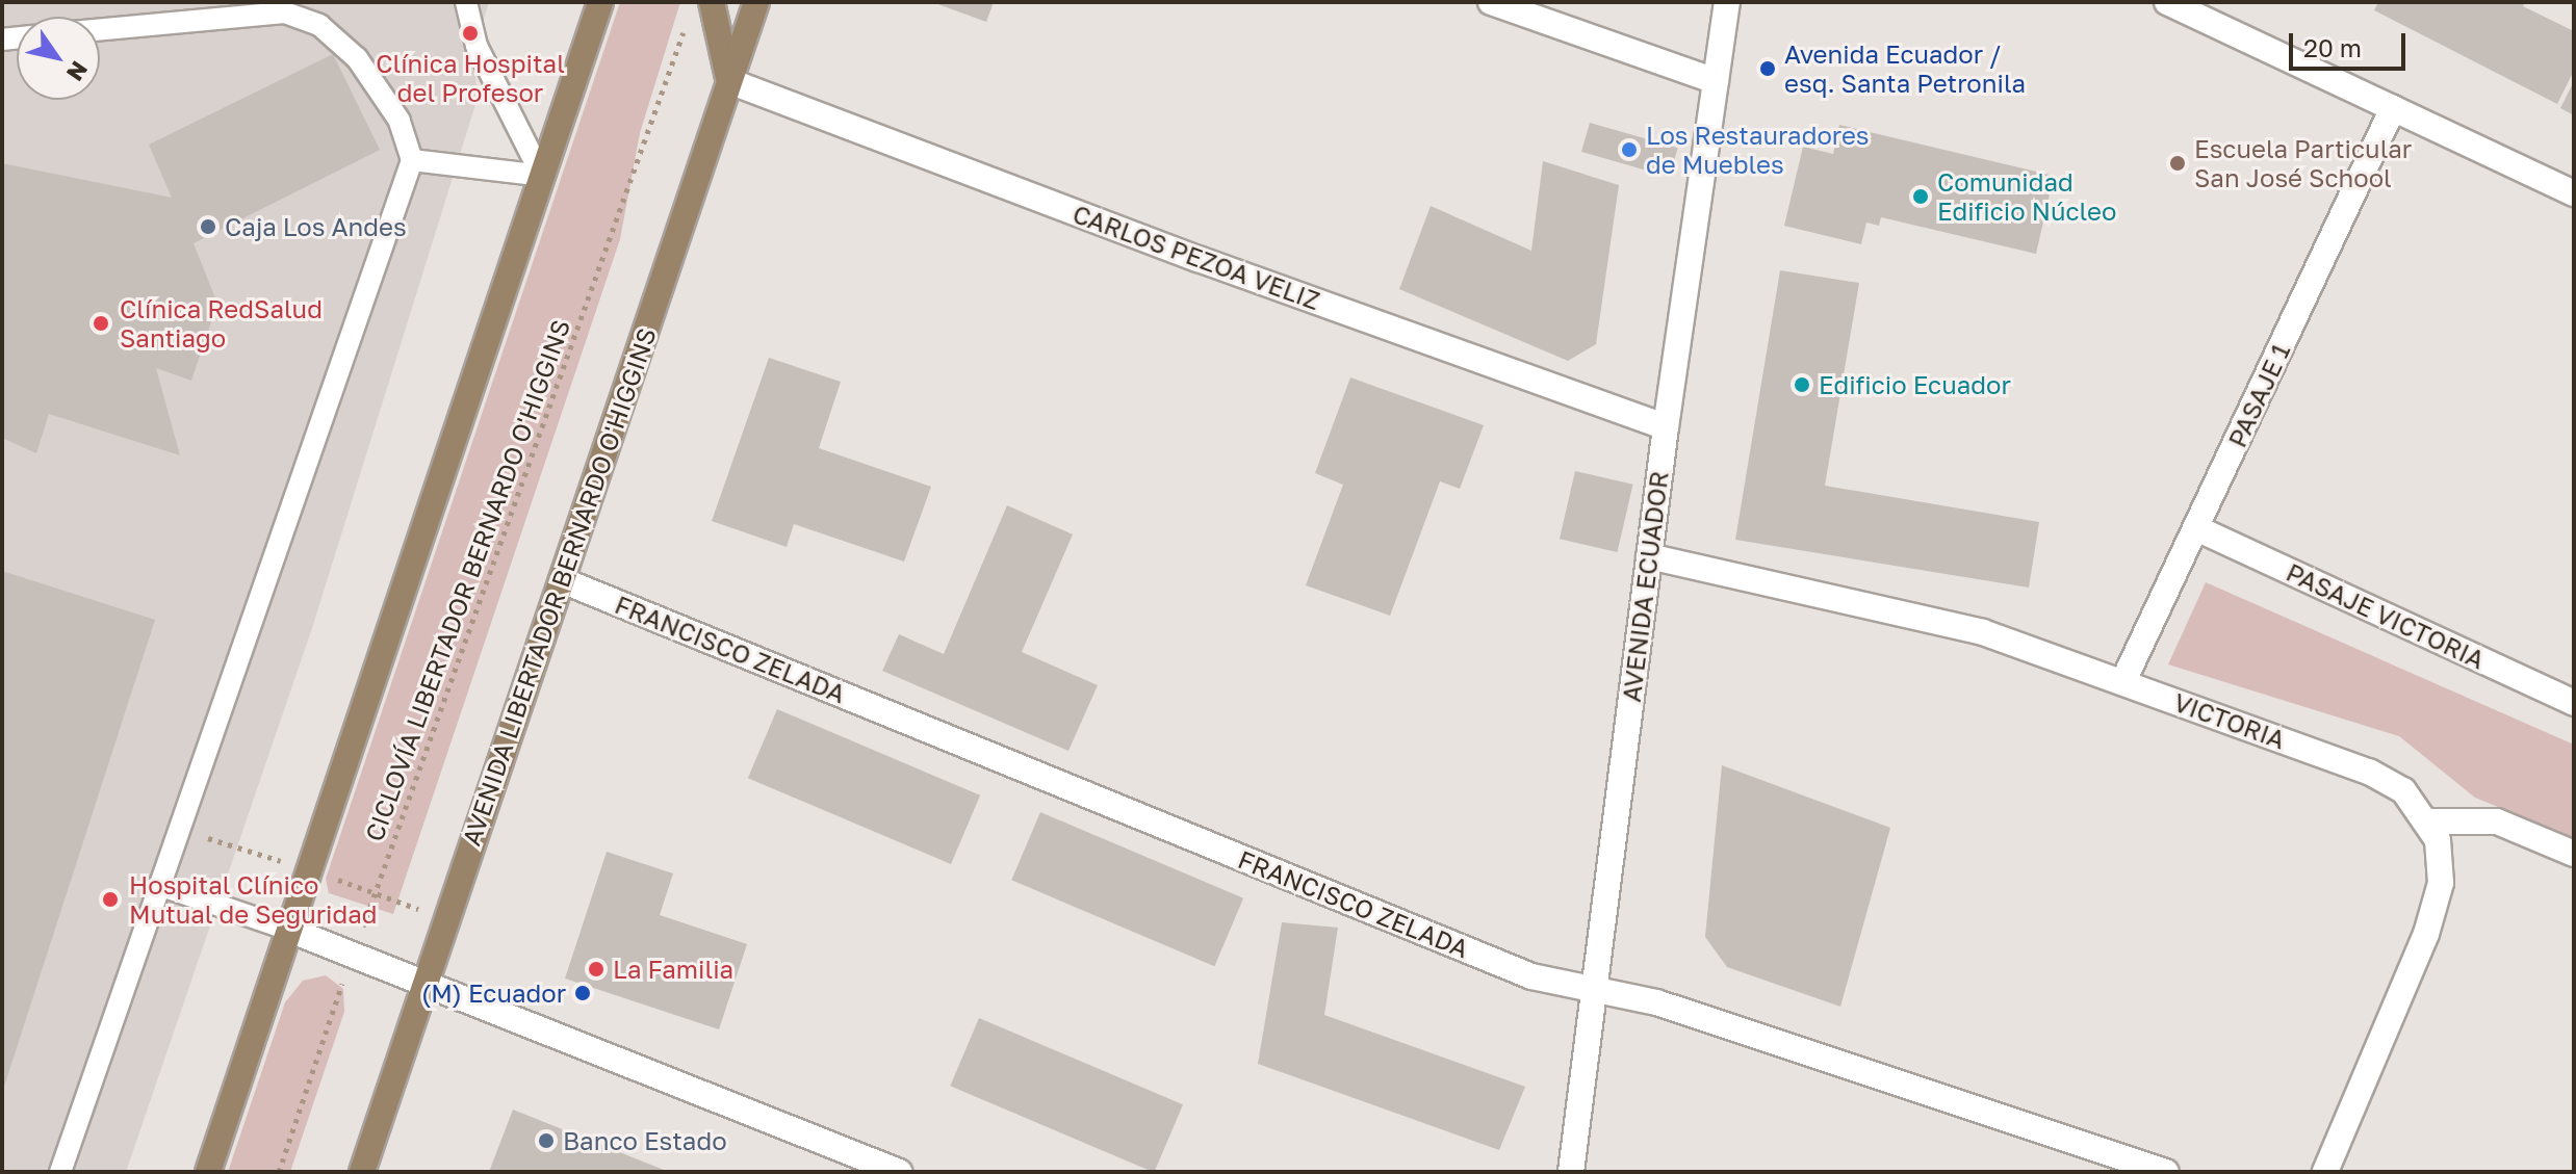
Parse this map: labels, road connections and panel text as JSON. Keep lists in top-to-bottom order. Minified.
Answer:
{"streets":{"main road":["AVENIDA LIBERTADOR BERNARDO O'HIGGINS"],"street":["CARLOS PEZOA VELIZ","PASAJE 1","AVENIDA ECUADOR","PASAJE VICTORIA","FRANCISCO ZELADA","VICTORIA"],"path":["CICLOVÍA LIBERTADOR BERNARDO O'HIGGINS"]},"crossings":[["CARLOS PEZOA VELIZ","AVENIDA LIBERTADOR BERNARDO O'HIGGINS"],["CARLOS PEZOA VELIZ","AVENIDA ECUADOR"],["PASAJE 1","PASAJE VICTORIA"],["PASAJE 1","VICTORIA"],["AVENIDA LIBERTADOR BERNARDO O'HIGGINS","FRANCISCO ZELADA"],["AVENIDA ECUADOR","FRANCISCO ZELADA"],["AVENIDA ECUADOR","VICTORIA"]],"places":["Clínica Hospital del Profesor","Avenida Ecuador / esq. Santa Petronila","Los Restauradores de Muebles","Escuela Particular San José School","Comunidad Edificio Núcleo","Caja Los Andes","Clínica RedSalud Santiago","Edificio Ecuador","Hospital Clínico Mutual de Seguridad","La Familia","(M) Ecuador","Banco Estado"],"scale_bar":"20 m","north":"bottom right"}
